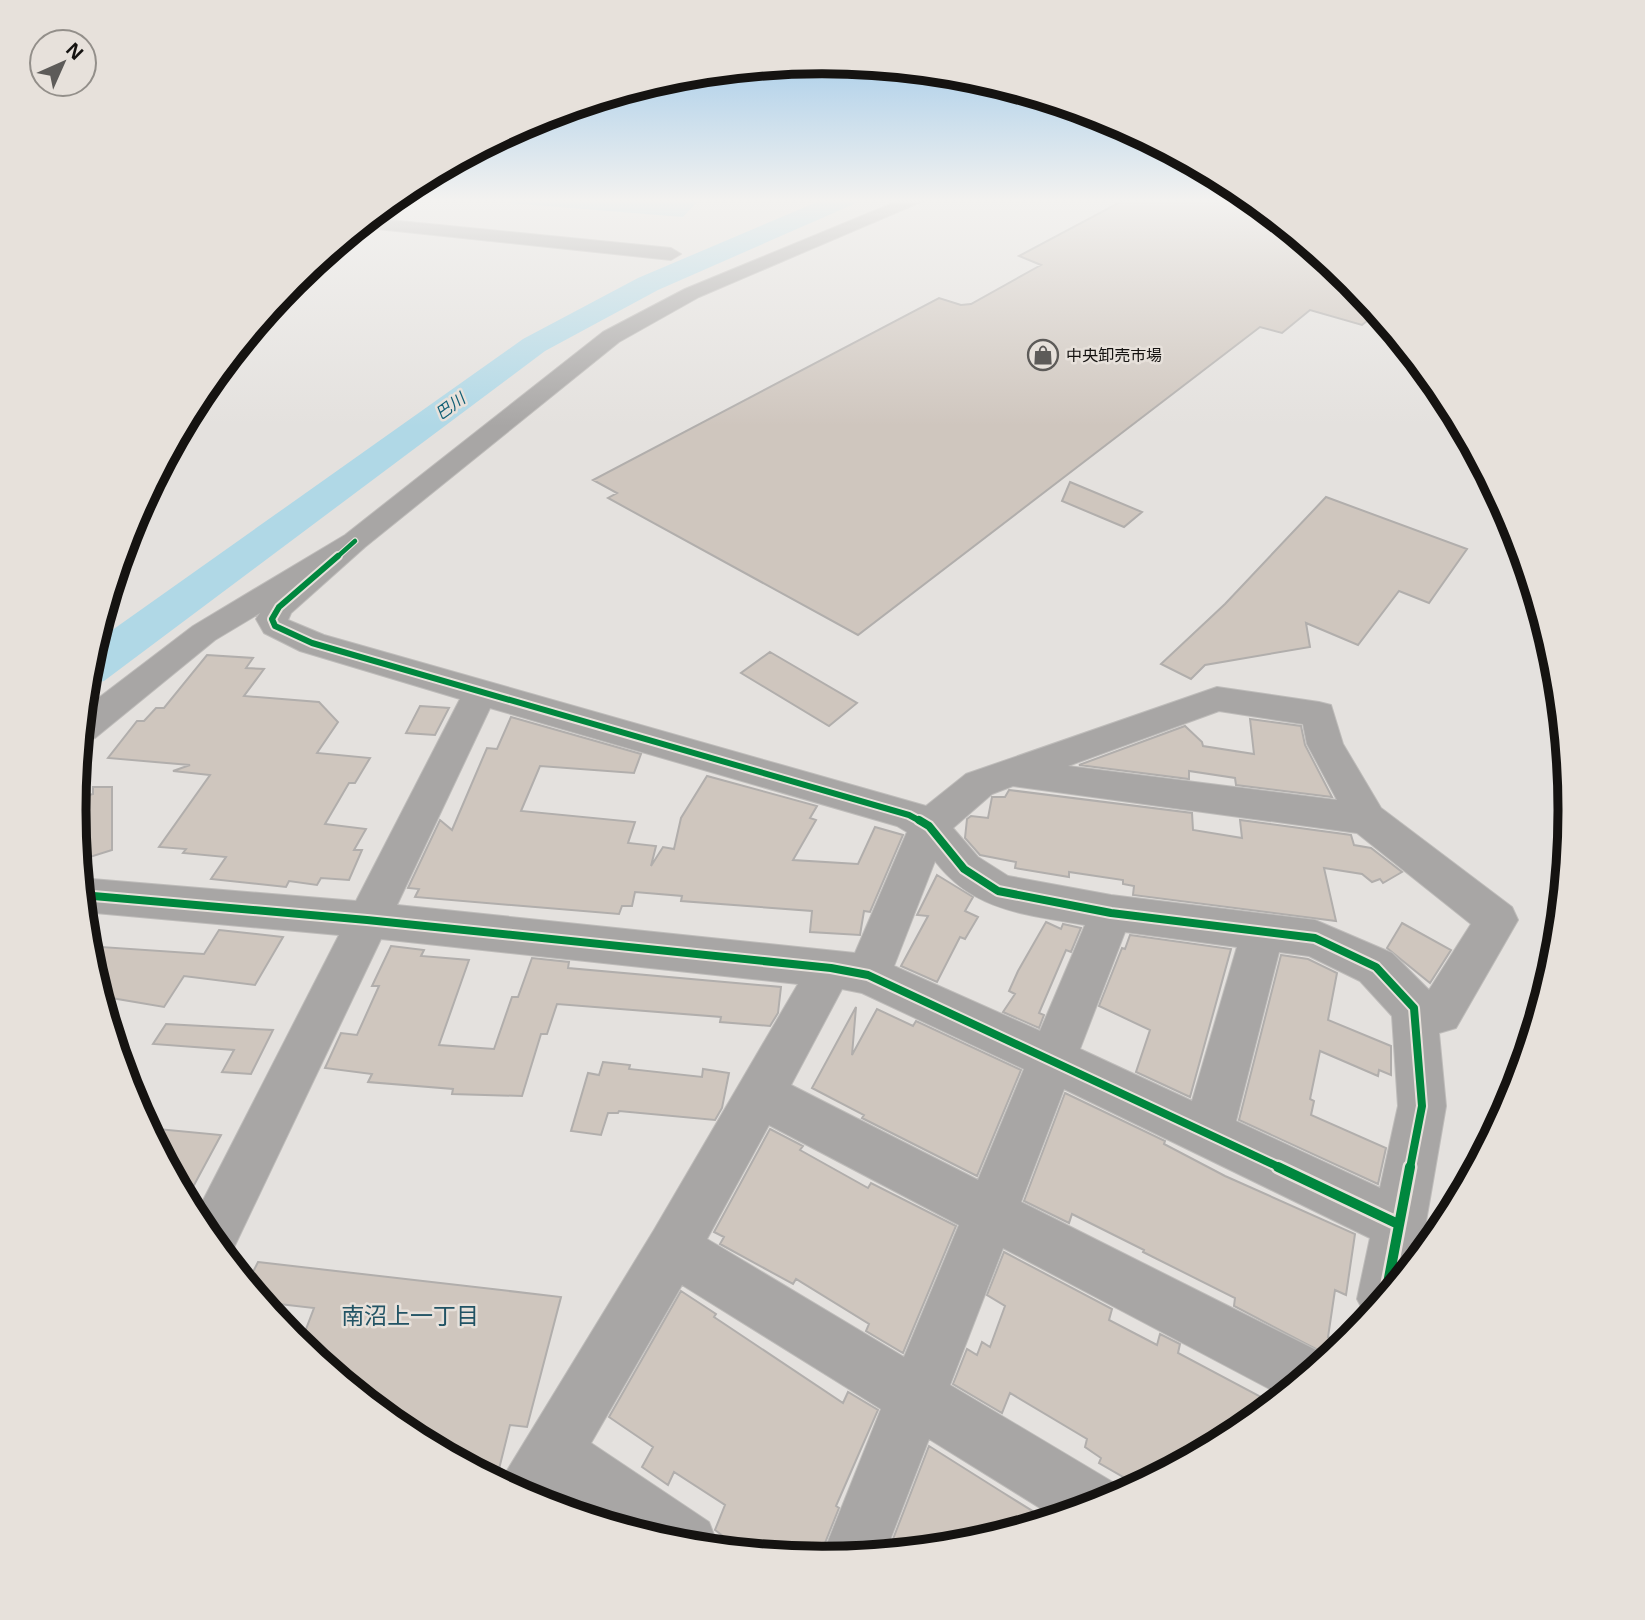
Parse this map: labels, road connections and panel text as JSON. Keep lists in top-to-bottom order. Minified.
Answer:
{"districts":["南沼上一丁目"],"water":["巴川"],"places":{"shop":["中央卸売市場"]},"north":"top right"}
